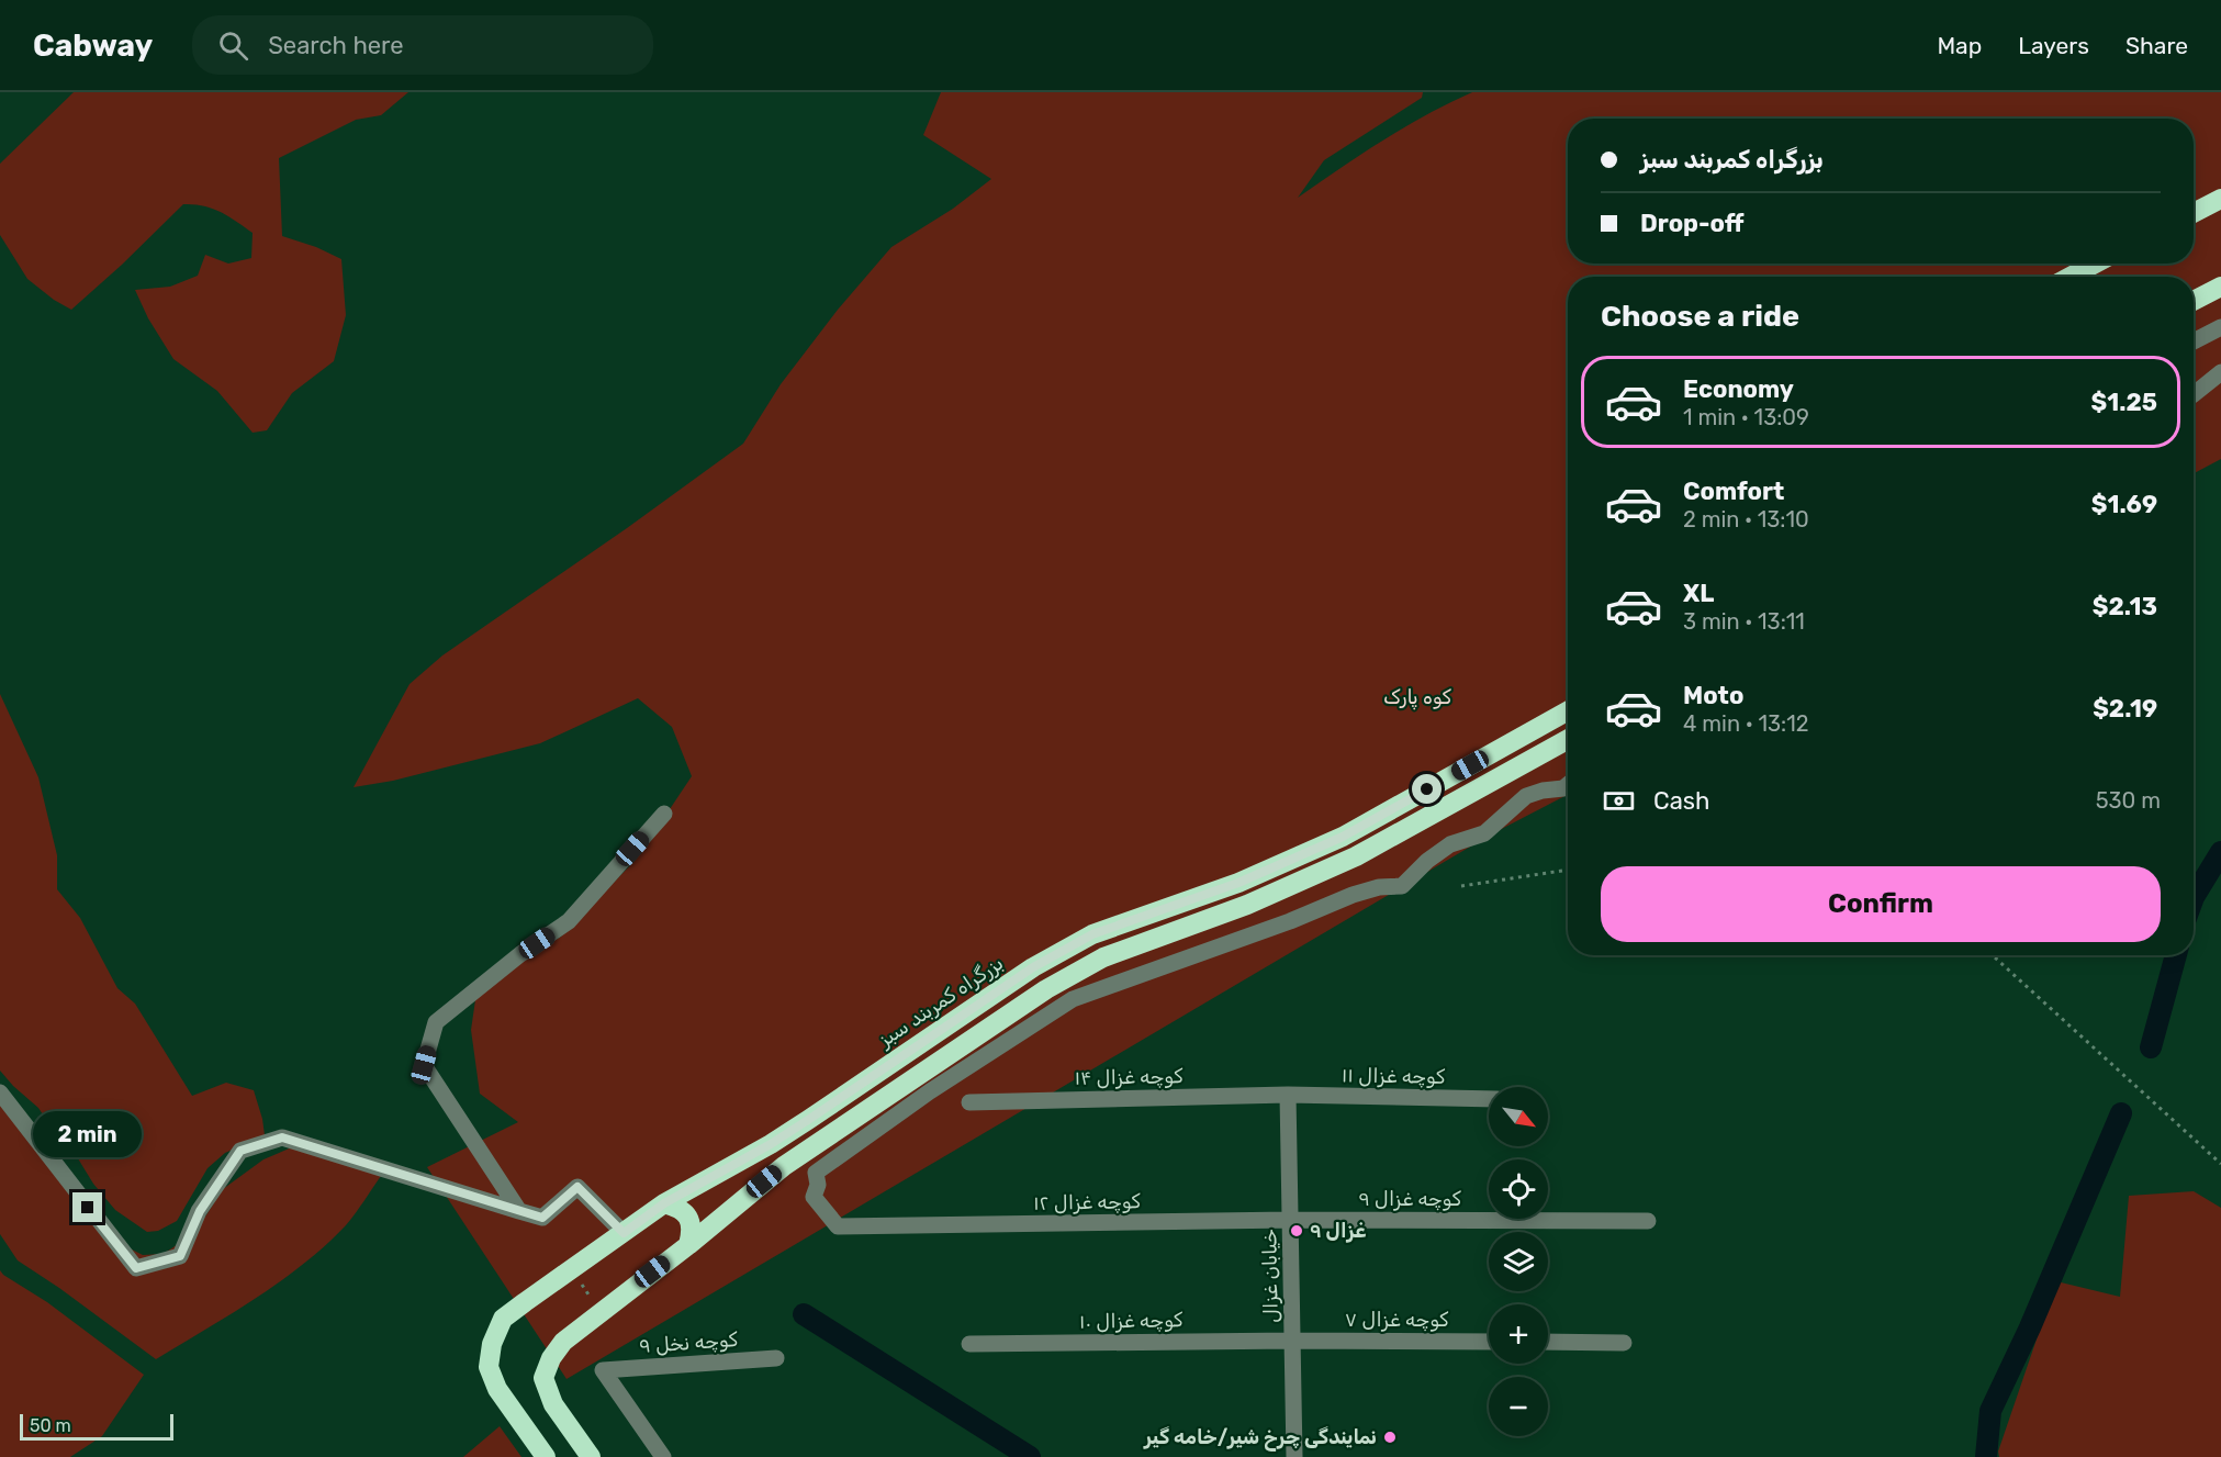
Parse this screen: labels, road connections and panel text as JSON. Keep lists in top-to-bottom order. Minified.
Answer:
{"streets":{"highway":["بزرگراه کمربند سبز"],"street":["کوچه غزال ۱۱","کوچه غزال ۱۴","کوچه غزال ۹","کوچه غزال ۱۲","خیابان غزال","کوچه غزال ۷","کوچه غزال ۱۰","کوچه نخل ۹"]},"crossings":[["کوچه غزال ۱۱","کوچه غزال ۱۴"],["کوچه غزال ۱۱","خیابان غزال"],["کوچه غزال ۱۴","خیابان غزال"],["کوچه غزال ۹","کوچه غزال ۱۲"],["کوچه غزال ۹","خیابان غزال"],["کوچه غزال ۱۲","خیابان غزال"],["خیابان غزال","کوچه غزال ۷"],["خیابان غزال","کوچه غزال ۱۰"],["کوچه غزال ۷","کوچه غزال ۱۰"]],"parks":["کوه پارک"],"places":["غزال ۹","نمایندگی چرخ شیر/خامه گیر"],"scale_bar":"50 m","north":"bottom right","page":{"header":"Cabway","search":"Search here","nav":["Map","Layers","Share"],"banner":["بزرگراه کمربند سبز","Drop-off"],"heading":"Choose a ride","list":[{"name":"Economy","note":"1 min · 13:09","value":"$1.25"},{"name":"Comfort","note":"2 min · 13:10","value":"$1.69"},{"name":"XL","note":"3 min · 13:11","value":"$2.13"},{"name":"Moto","note":"4 min · 13:12","value":"$2.19"}],"pay":["Cash","530 m"],"buttons":"Confirm","map_buttons":["+","−"],"bubble":"2 min","scale":"50 m"}}
